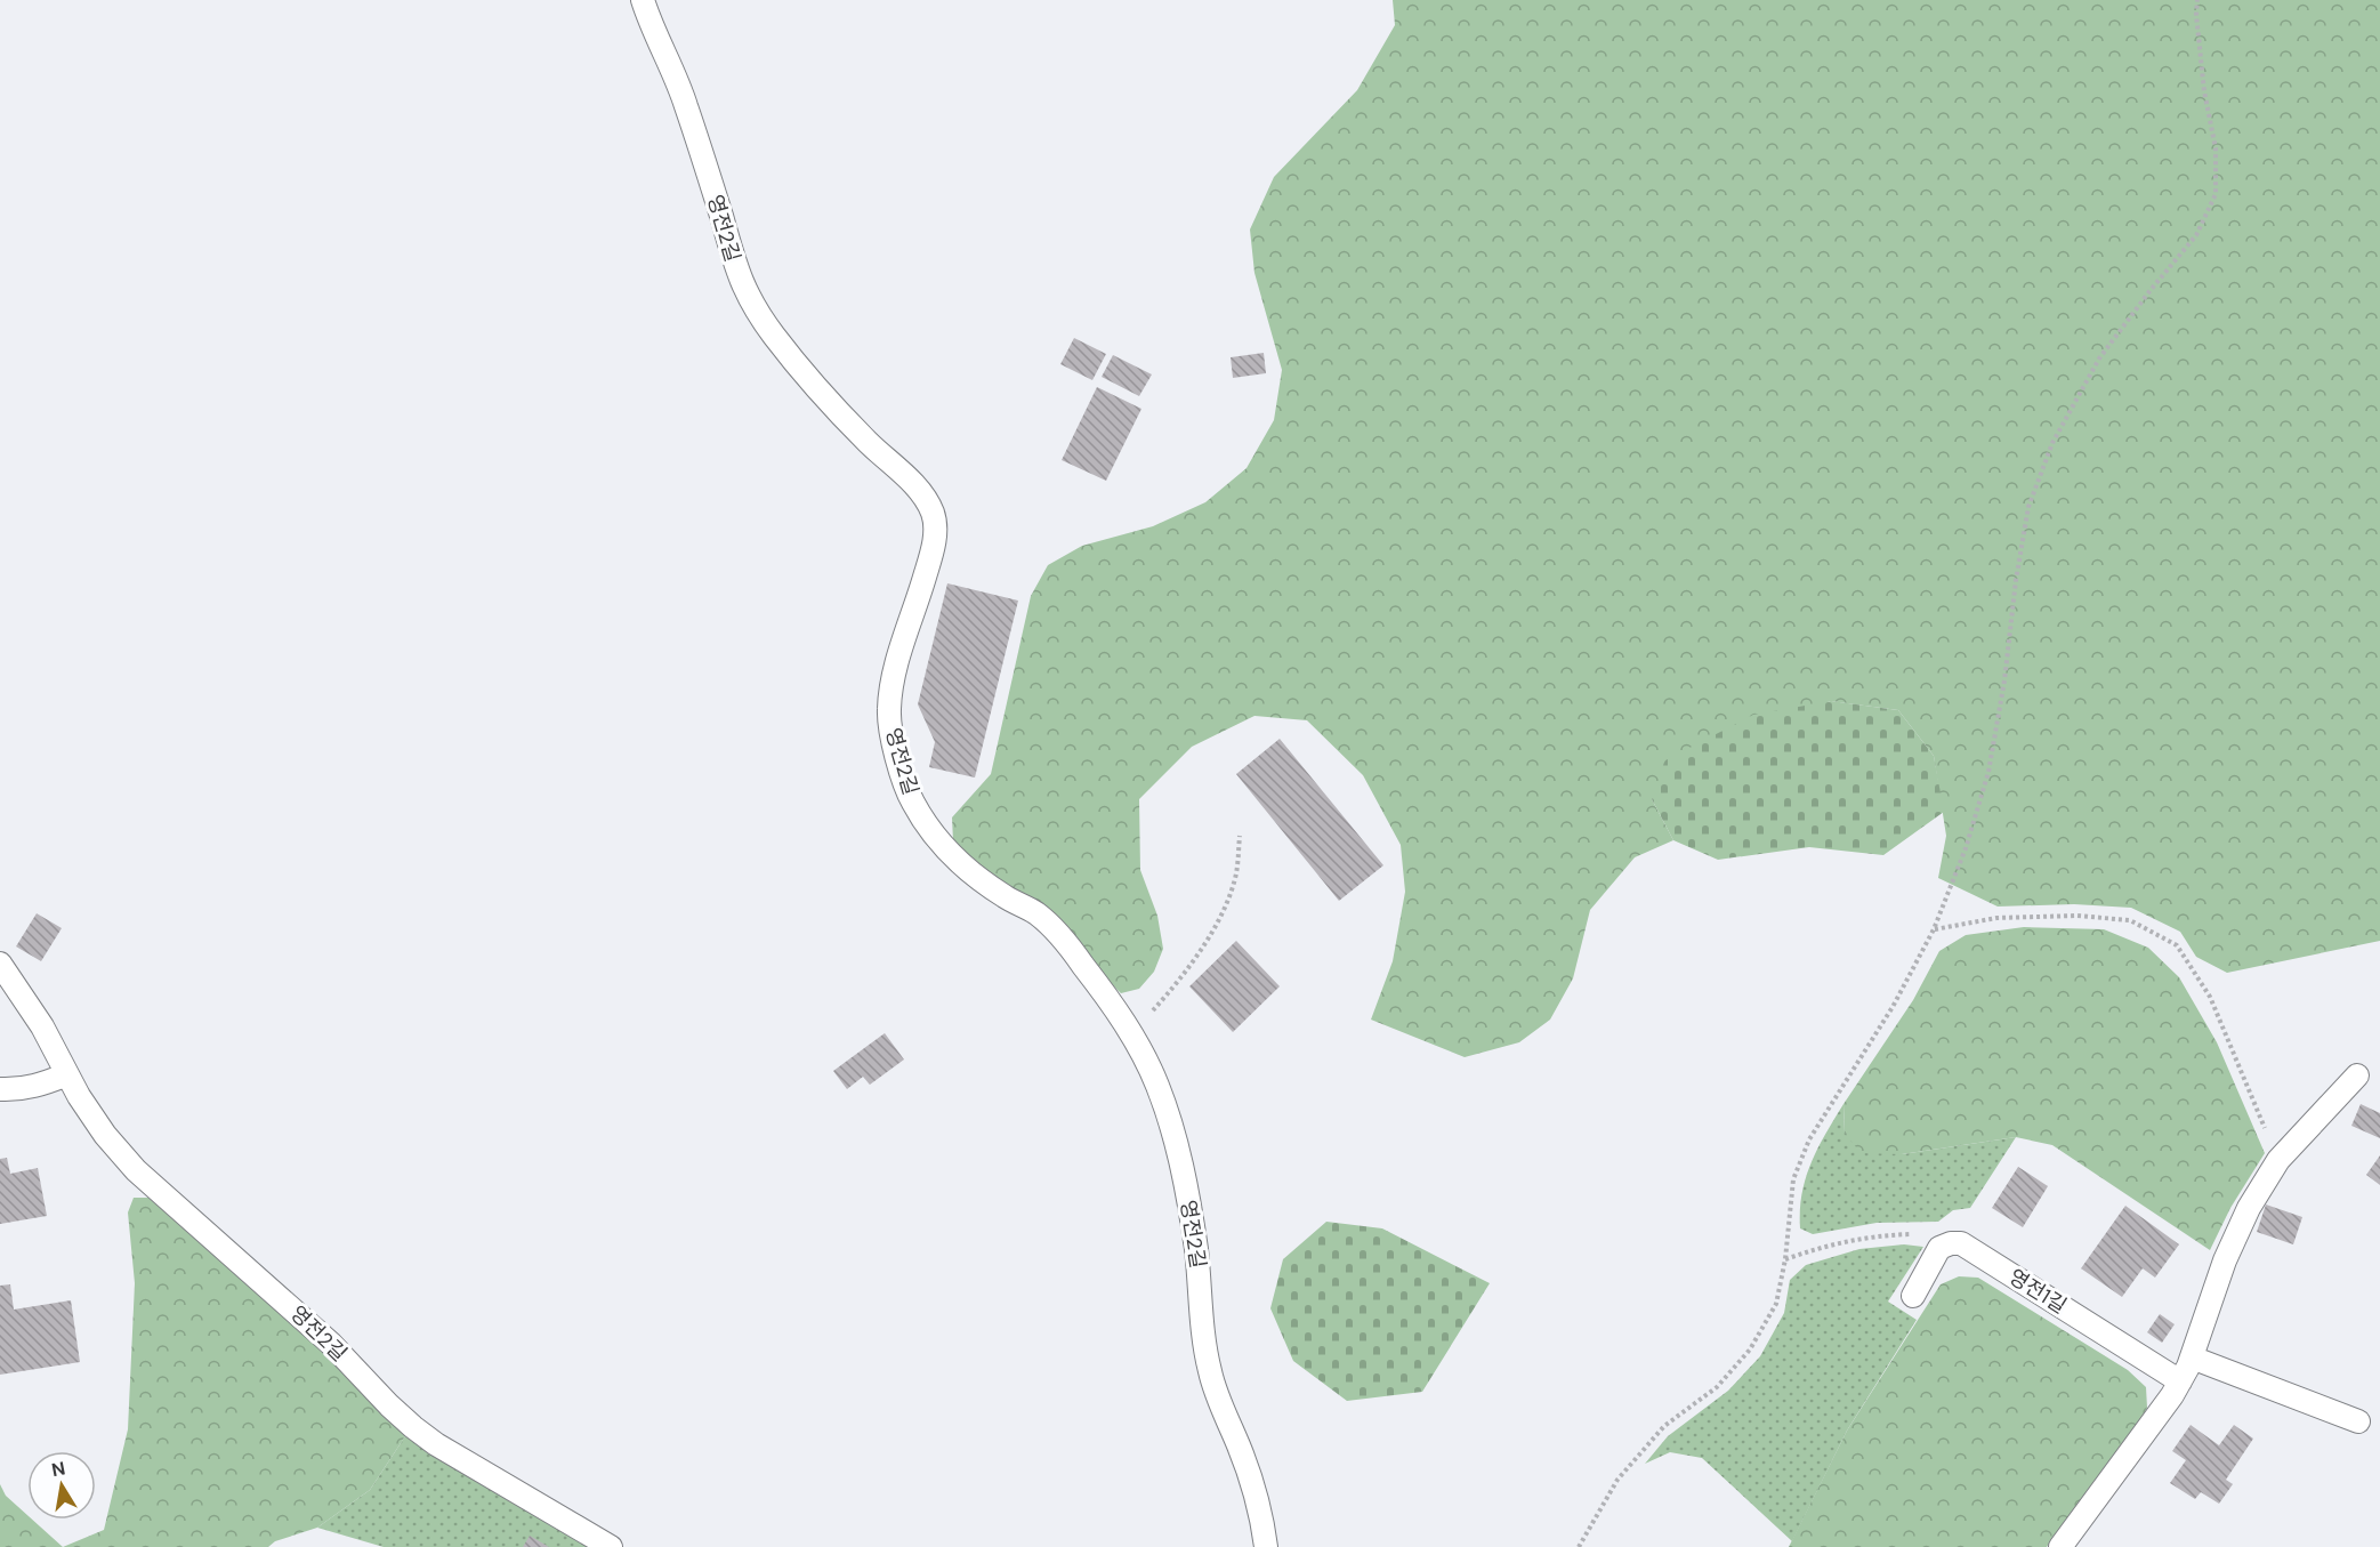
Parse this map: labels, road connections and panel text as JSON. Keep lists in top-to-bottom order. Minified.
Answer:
{"streets":{"lane":["영전2길","영전1길"]},"north":"top"}
